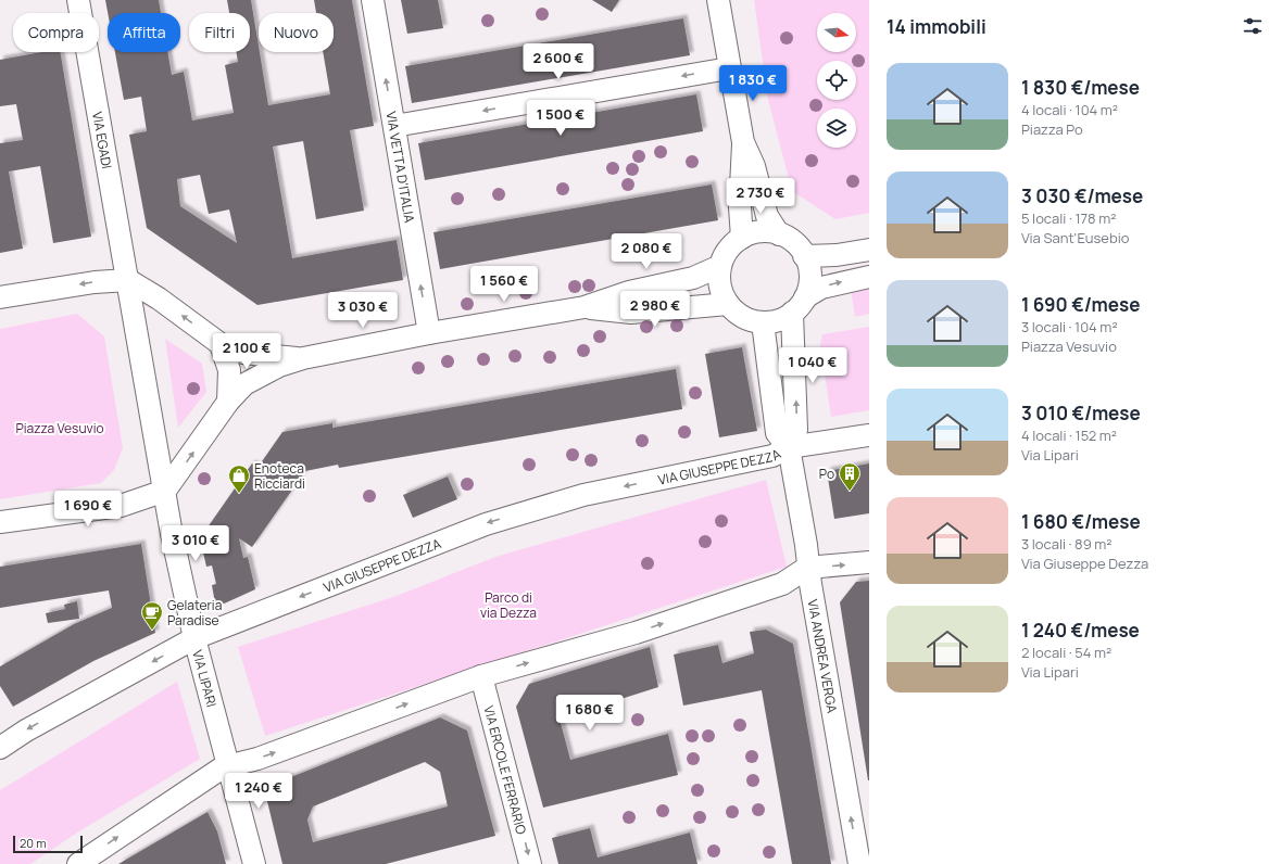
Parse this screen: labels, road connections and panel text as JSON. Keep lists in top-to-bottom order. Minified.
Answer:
{"streets":{"street":["VIA EGADI","VIA VETTA D'ITALIA","VIA GIUSEPPE DEZZA","VIA ANDREA VERGA","VIA LIPARI","VIA ERCOLE FERRARIO"]},"crossings":[["VIA GIUSEPPE DEZZA","VIA ANDREA VERGA"],["VIA GIUSEPPE DEZZA","VIA LIPARI"]],"one_way":["VIA VETTA D'ITALIA","VIA ANDREA VERGA","VIA ERCOLE FERRARIO"],"parks":["Piazza Vesuvio","Parco di via Dezza"],"places":{"building":["Po"],"shop":["Enoteca Ricciardi"],"cafe":["Gelateria Paradise"]},"scale_bar":"20 m","north":"right","page":{"heading":"14 immobili","chip":["Compra","Affitta","Filtri","Nuovo"],"price":["2 600 €","1 830 €","1 500 €","2 730 €","2 080 €","1 560 €","2 980 €","3 030 €","2 100 €","1 040 €","1 690 €","3 010 €","1 680 €","1 240 €"],"list":[{"name":"1 830 €/mese","note":"4 locali · 104 m² · Piazza Po"},{"name":"3 030 €/mese","note":"5 locali · 178 m² · Via Sant'Eusebio"},{"name":"1 690 €/mese","note":"3 locali · 104 m² · Piazza Vesuvio"},{"name":"3 010 €/mese","note":"4 locali · 152 m² · Via Lipari"},{"name":"1 680 €/mese","note":"3 locali · 89 m² · Via Giuseppe Dezza"},{"name":"1 240 €/mese","note":"2 locali · 54 m² · Via Lipari"}],"scale":"20 m"}}
